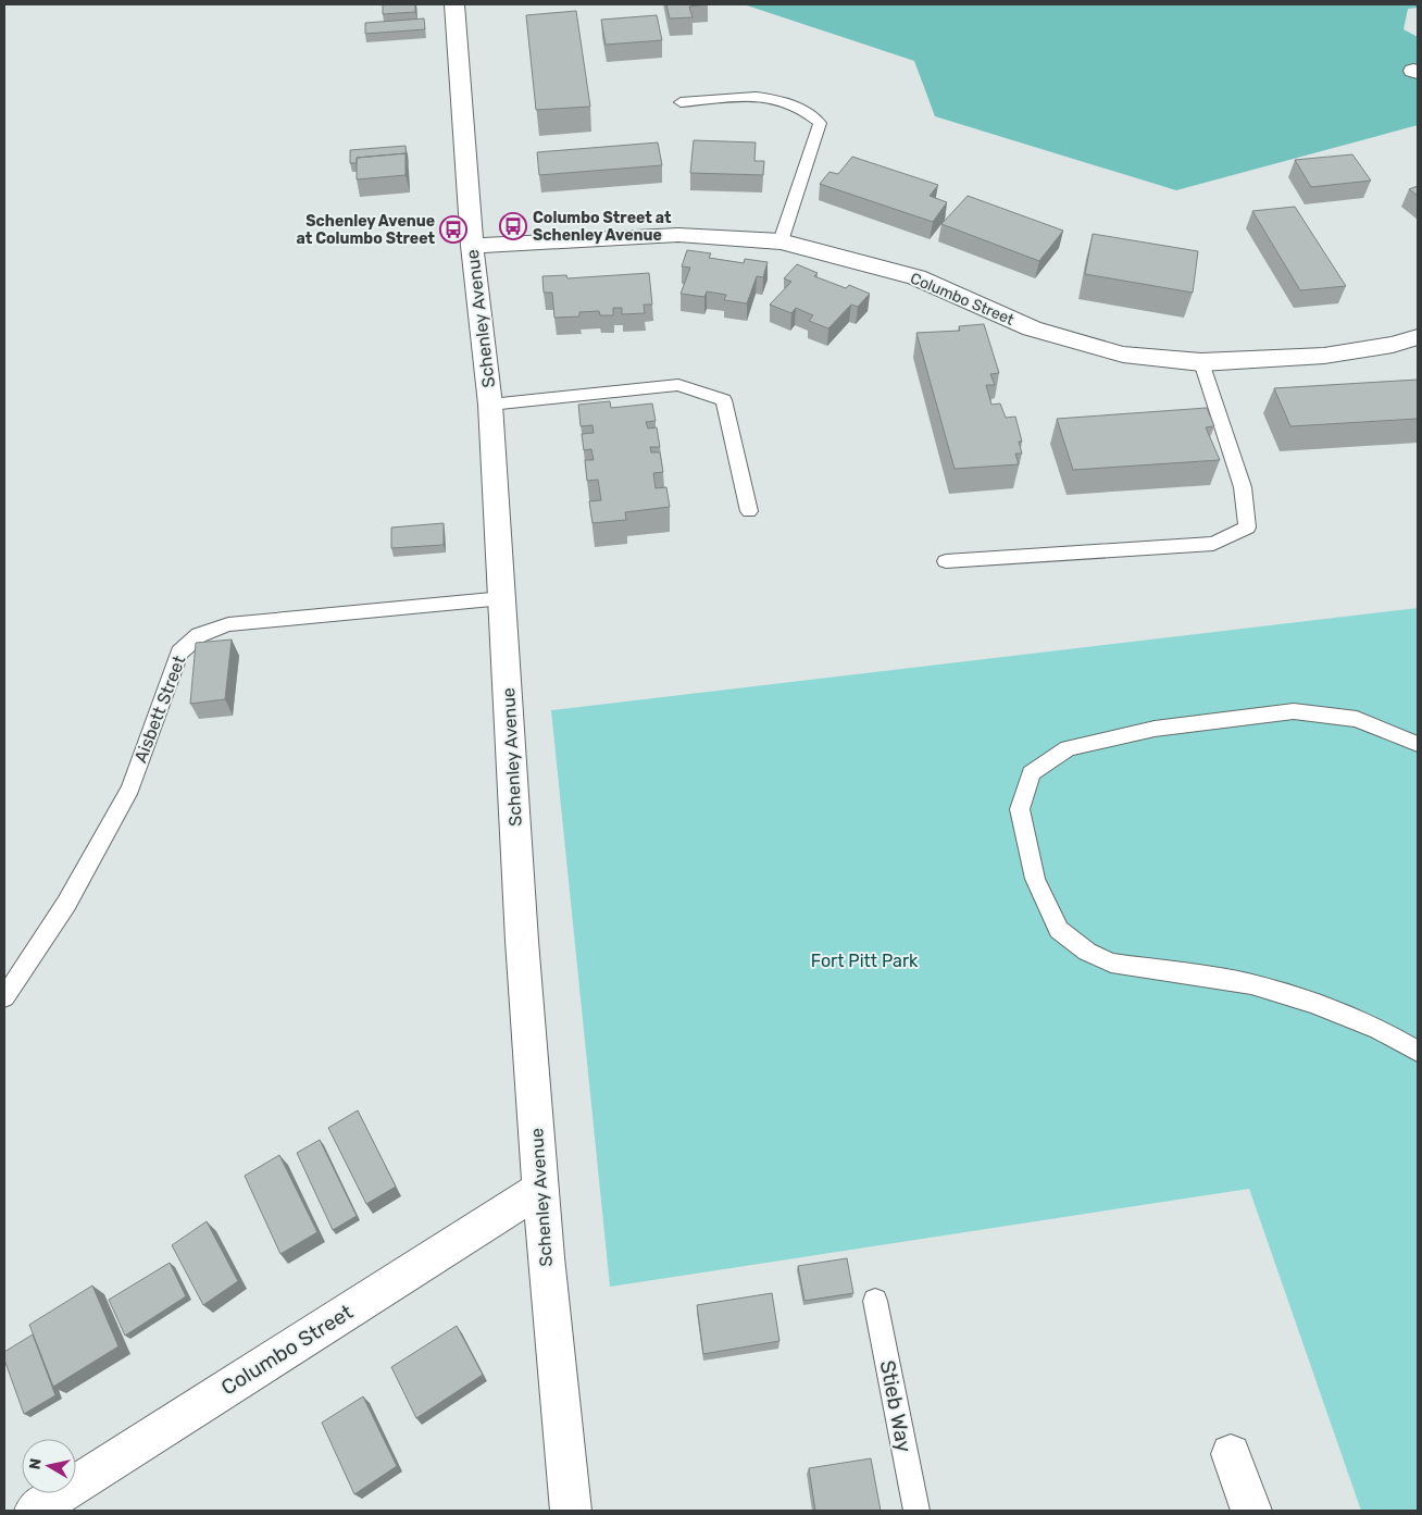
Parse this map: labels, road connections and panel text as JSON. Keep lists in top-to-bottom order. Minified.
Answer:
{"streets":{"street":["Columbo Street","Schenley Avenue"],"lane":["Aisbett Street","Stieb Way"]},"crossings":[["Columbo Street","Schenley Avenue"],["Schenley Avenue","Aisbett Street"]],"parks":["Fort Pitt Park"],"places":{"bus stop":["Columbo Street at Schenley Avenue","Schenley Avenue at Columbo Street"]},"north":"left"}
